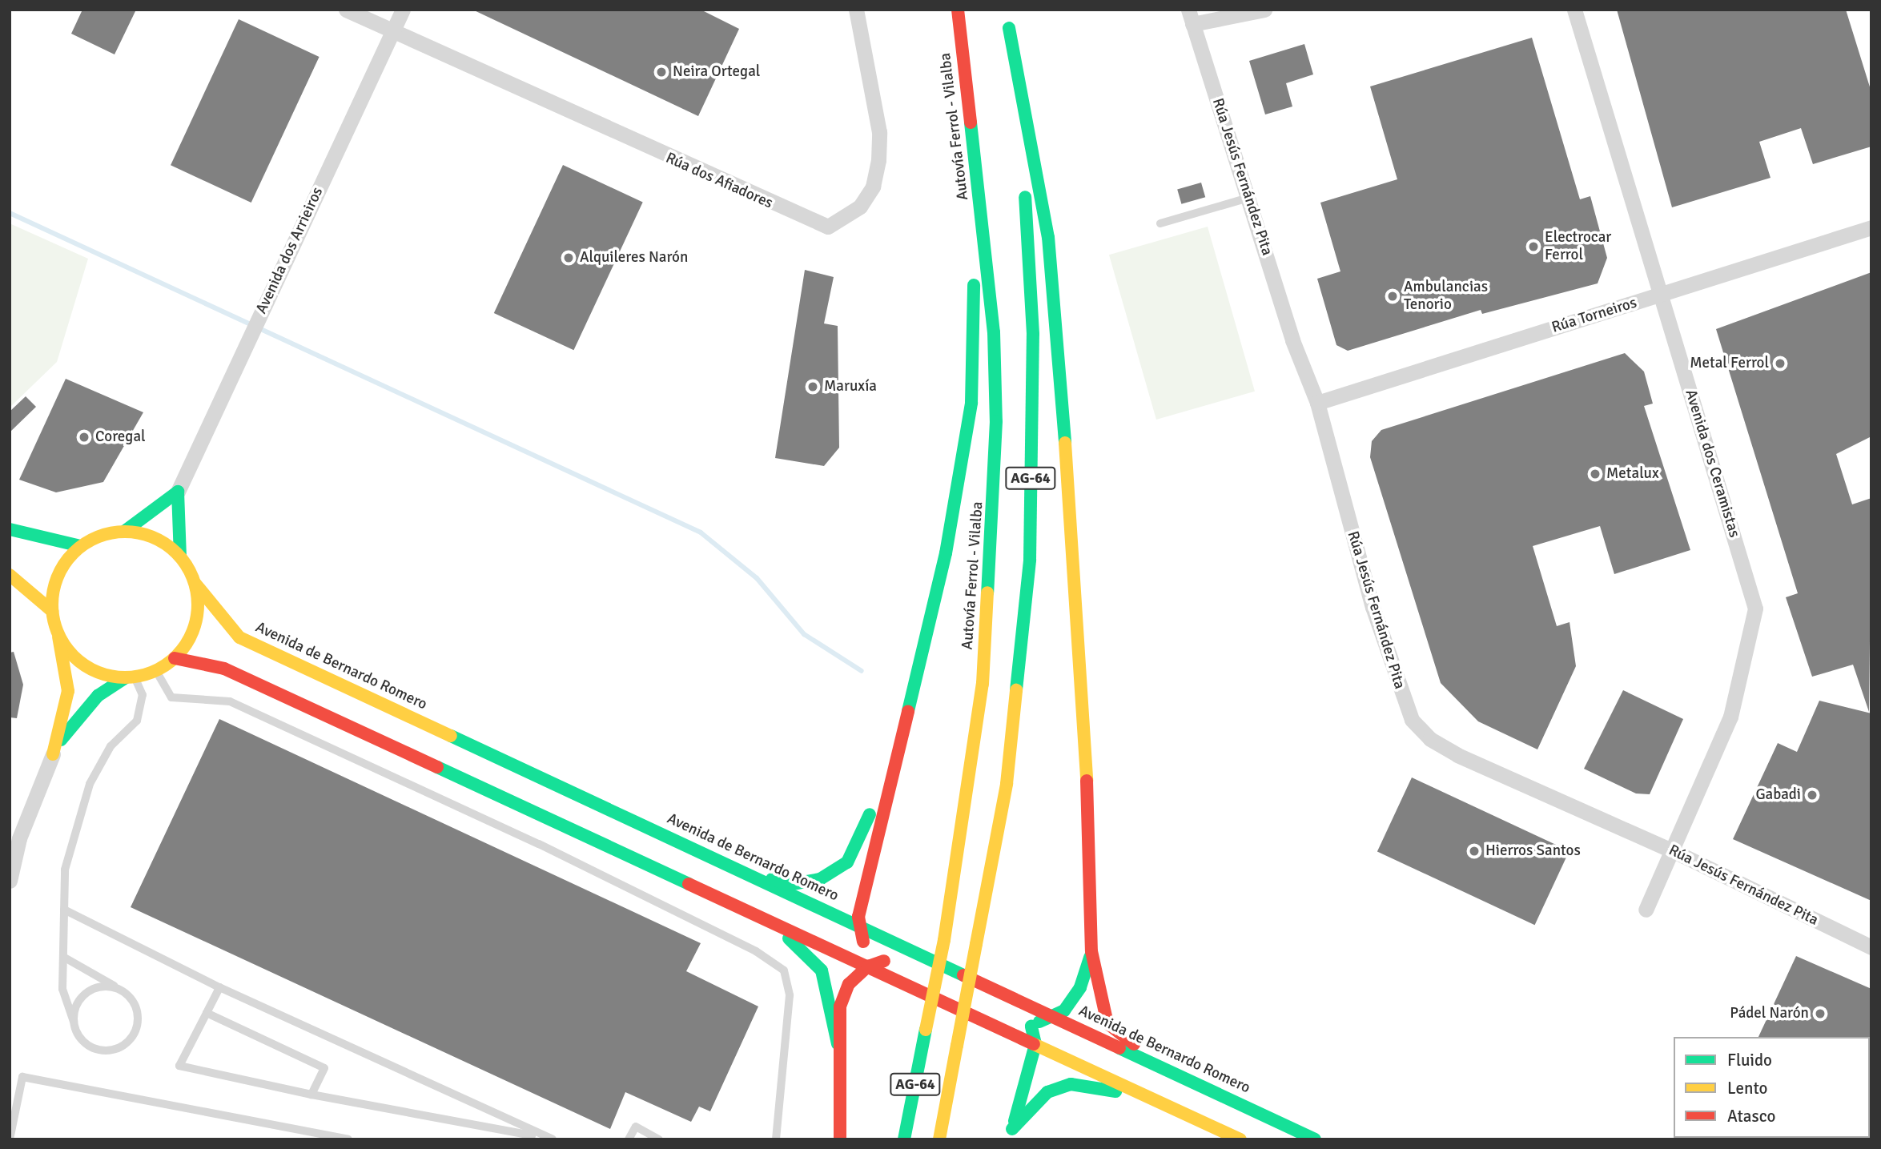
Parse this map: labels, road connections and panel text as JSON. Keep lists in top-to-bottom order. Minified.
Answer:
{"streets":{"highway":["Autovía Ferrol - Vilalba","AG-64","Avenida de Bernardo Romero"],"street":["Rúa Jesús Fernández Pita","Rúa dos Afiadores","Avenida dos Arrieiros","Rúa Torneiros","Avenida dos Ceramistas"]},"crossings":[["Rúa Jesús Fernández Pita","Rúa Torneiros"],["Rúa Jesús Fernández Pita","Avenida dos Ceramistas"],["Rúa dos Afiadores","Avenida dos Arrieiros"],["Rúa Torneiros","Avenida dos Ceramistas"]],"places":["Neira Ortegal","Electrocar Ferrol","Alquileres Narón","Ambulancias Tenorio","Metal Ferrol","Maruxía","Coregal","Metalux","Gabadi","Hierros Santos","Pádel Narón"],"legend":["Fluido","Lento","Atasco"]}
